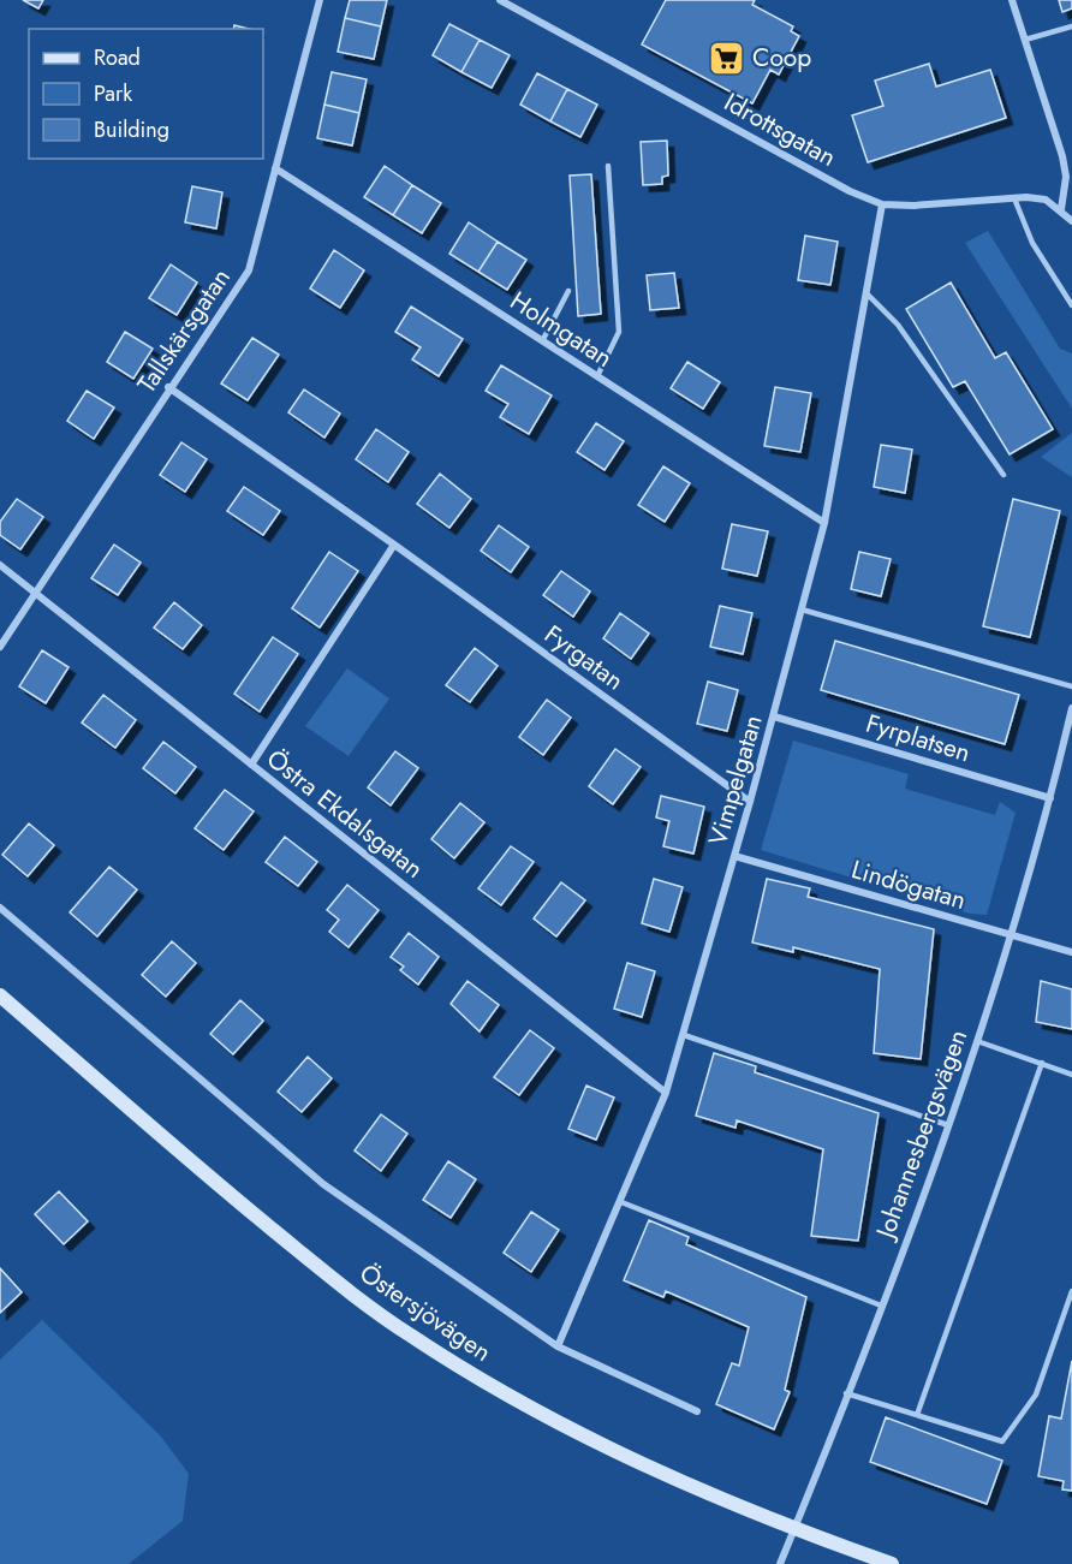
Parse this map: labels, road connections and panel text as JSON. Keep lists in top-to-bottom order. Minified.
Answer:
{"streets":{"main road":["Östersjövägen"],"street":["Idrottsgatan","Holmgatan","Tallskärsgatan","Fyrgatan","Fyrplatsen","Vimpelgatan","Östra Ekdalsgatan","Lindögatan","Johannesbergsvägen"]},"crossings":[["Idrottsgatan","Vimpelgatan"],["Holmgatan","Tallskärsgatan"],["Holmgatan","Vimpelgatan"],["Tallskärsgatan","Fyrgatan"],["Tallskärsgatan","Östra Ekdalsgatan"],["Fyrgatan","Vimpelgatan"],["Fyrplatsen","Vimpelgatan"],["Fyrplatsen","Johannesbergsvägen"],["Vimpelgatan","Östra Ekdalsgatan"],["Vimpelgatan","Lindögatan"],["Vimpelgatan","Östersjövägen"],["Lindögatan","Johannesbergsvägen"],["Johannesbergsvägen","Östersjövägen"]],"places":{"supermarket":["Coop"]},"legend":["Road","Park","Building"]}
